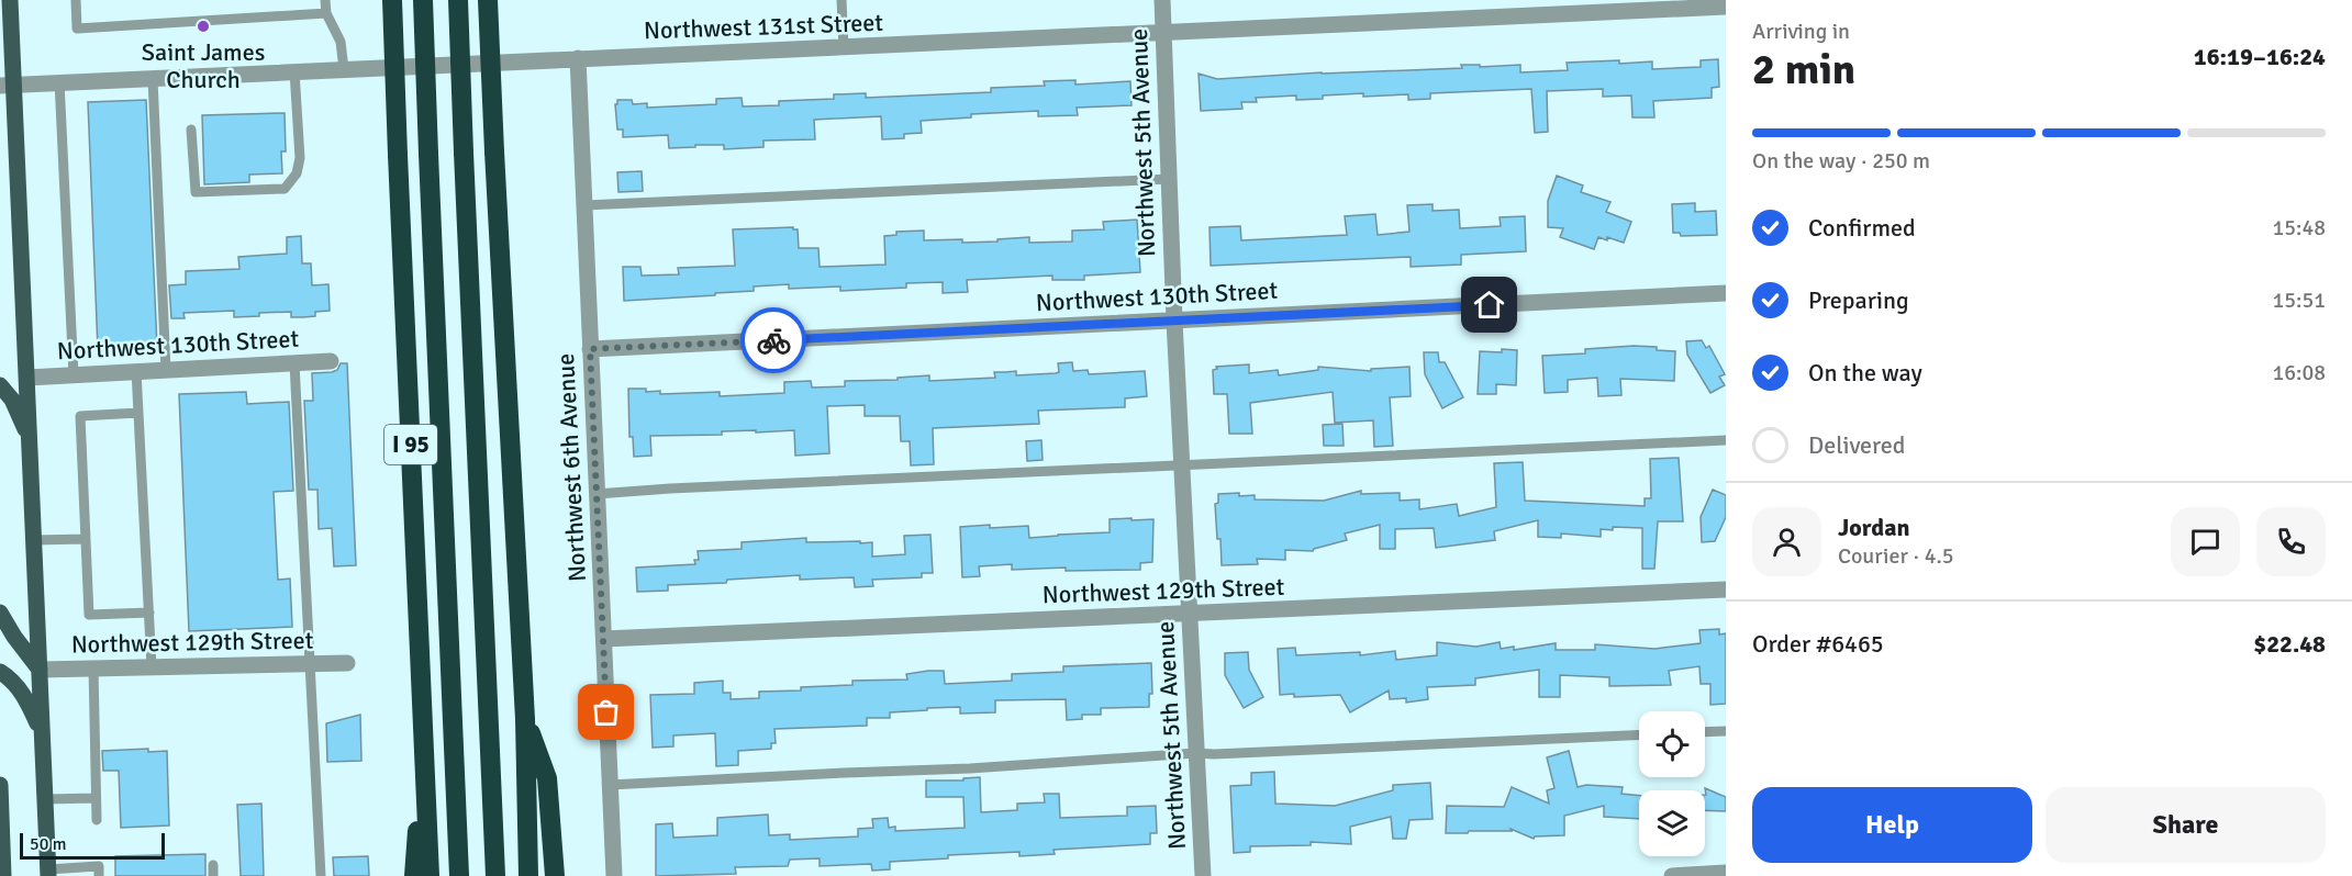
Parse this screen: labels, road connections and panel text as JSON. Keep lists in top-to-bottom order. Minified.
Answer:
{"streets":{"highway":["I 95"],"street":["Northwest 131st Street","Northwest 5th Avenue","Northwest 130th Street","Northwest 6th Avenue","Northwest 129th Street"]},"crossings":[["Northwest 131st Street","Northwest 5th Avenue"],["Northwest 131st Street","Northwest 6th Avenue"],["Northwest 5th Avenue","Northwest 130th Street"],["Northwest 5th Avenue","Northwest 129th Street"],["Northwest 130th Street","Northwest 6th Avenue"],["Northwest 6th Avenue","Northwest 129th Street"]],"places":["Saint James Church"],"scale_bar":"50 m","page":{"heading":["2 min","Arriving in","16:19–16:24"],"panel":["Jordan","Courier · 4.5","Order #6465","$22.48"],"bar":"On the way · 250 m","list":[["Confirmed","15:48"],["Preparing","15:51"],["On the way","16:08"],"Delivered"],"buttons":["Help","Share"],"scale":"50 m"}}
